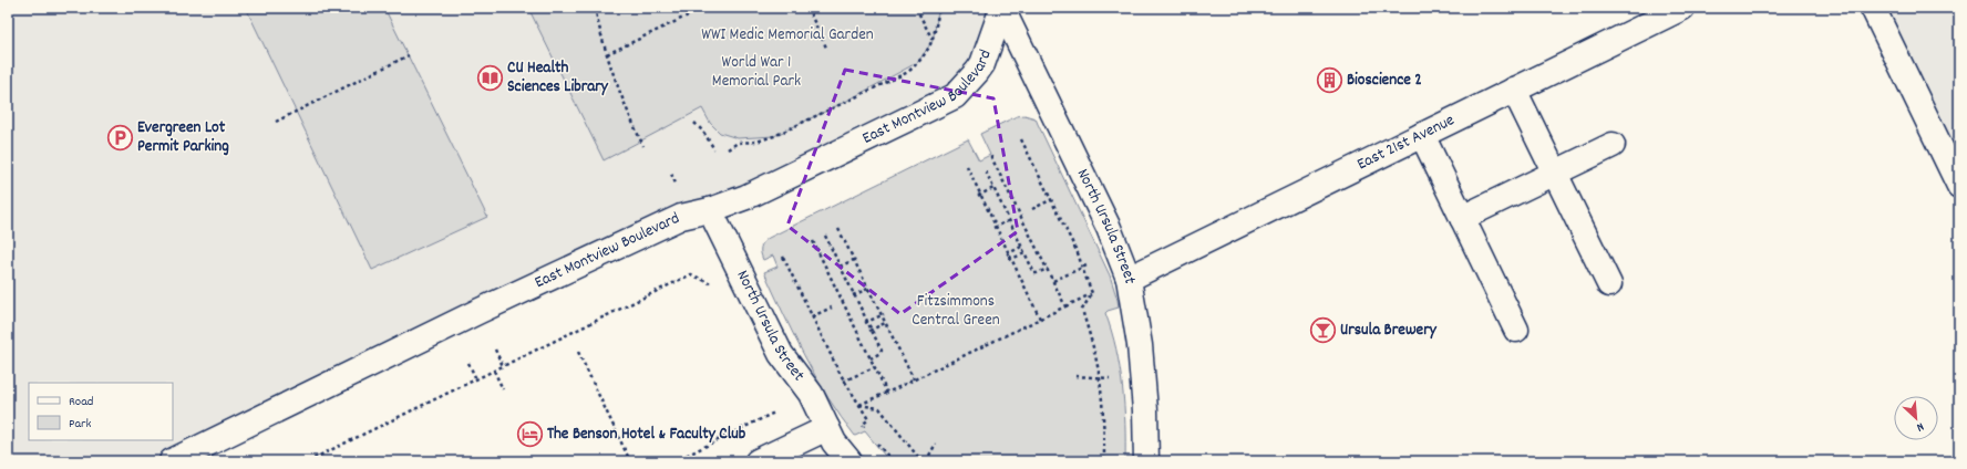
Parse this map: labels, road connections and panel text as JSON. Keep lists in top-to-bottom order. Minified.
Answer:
{"streets":{"street":["East Montview Boulevard","East 21st Avenue","North Ursula Street"]},"crossings":[["East Montview Boulevard","North Ursula Street"],["East 21st Avenue","North Ursula Street"]],"parks":["WWI Medic Memorial Garden","World War 1 Memorial Park","Fitzsimmons Central Green"],"places":{"library":["CU Health Sciences Library"],"building":["Bioscience 2"],"parking":["Evergreen Lot Permit Parking"],"bar":["Ursula Brewery"],"hotel":["The Benson Hotel & Faculty Club"]},"legend":["Road","Park"],"north":"bottom right"}
